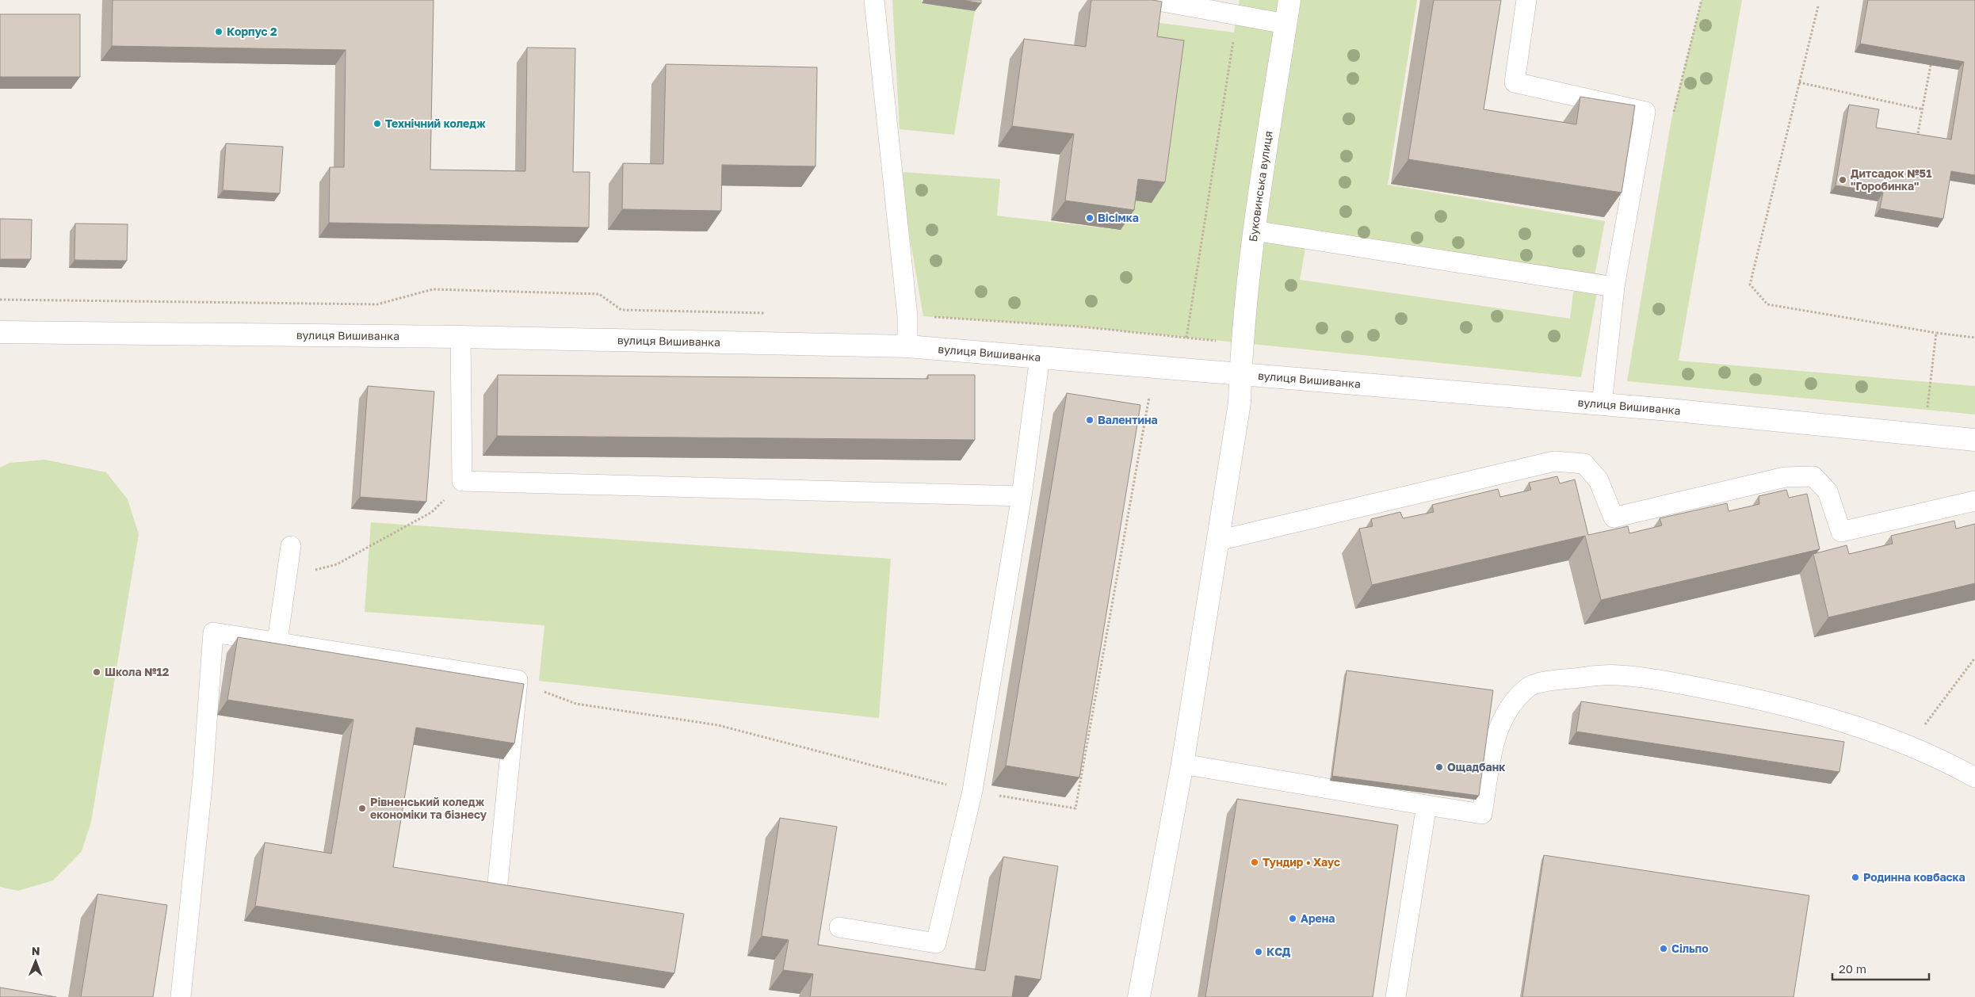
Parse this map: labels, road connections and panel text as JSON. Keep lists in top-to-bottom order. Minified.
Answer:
{"streets":{"street":["Буковинська вулиця","вулиця Вишиванка"]},"crossings":[["Буковинська вулиця","вулиця Вишиванка"]],"places":["Корпус 2","Технічний коледж","Дитсадок №51 \"Горобинка\"","Вiсiмка","Валентина","Школа №12","Ощадбанк","Рівненський коледж економіки та бізнесу","Тундир • Хаус","Родинна ковбаска","Арена","Сільпо","КСД"],"scale_bar":"20 m","north":"top"}
